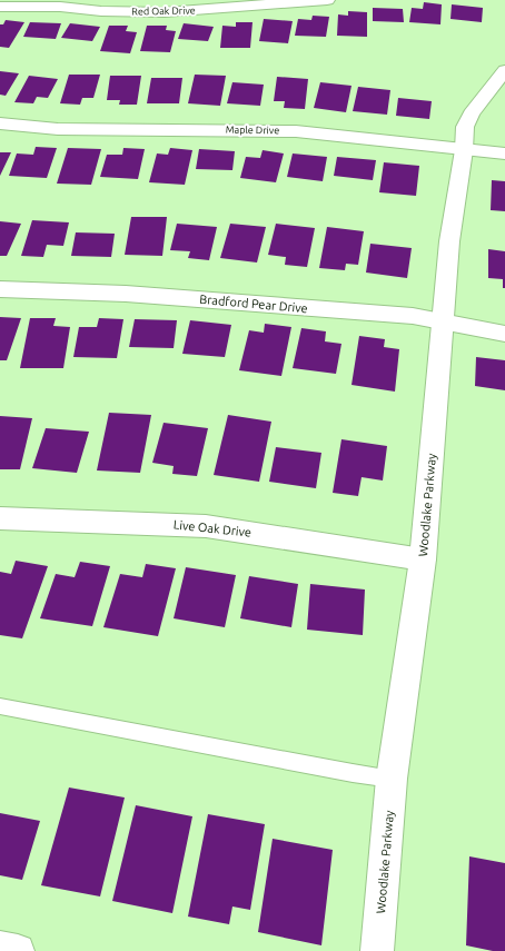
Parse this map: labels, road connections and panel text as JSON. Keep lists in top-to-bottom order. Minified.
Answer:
{"streets":{"street":["Red Oak Drive","Maple Drive","Bradford Pear Drive","Woodlake Parkway","Live Oak Drive"]},"crossings":[["Maple Drive","Woodlake Parkway"],["Bradford Pear Drive","Woodlake Parkway"],["Woodlake Parkway","Live Oak Drive"]]}
